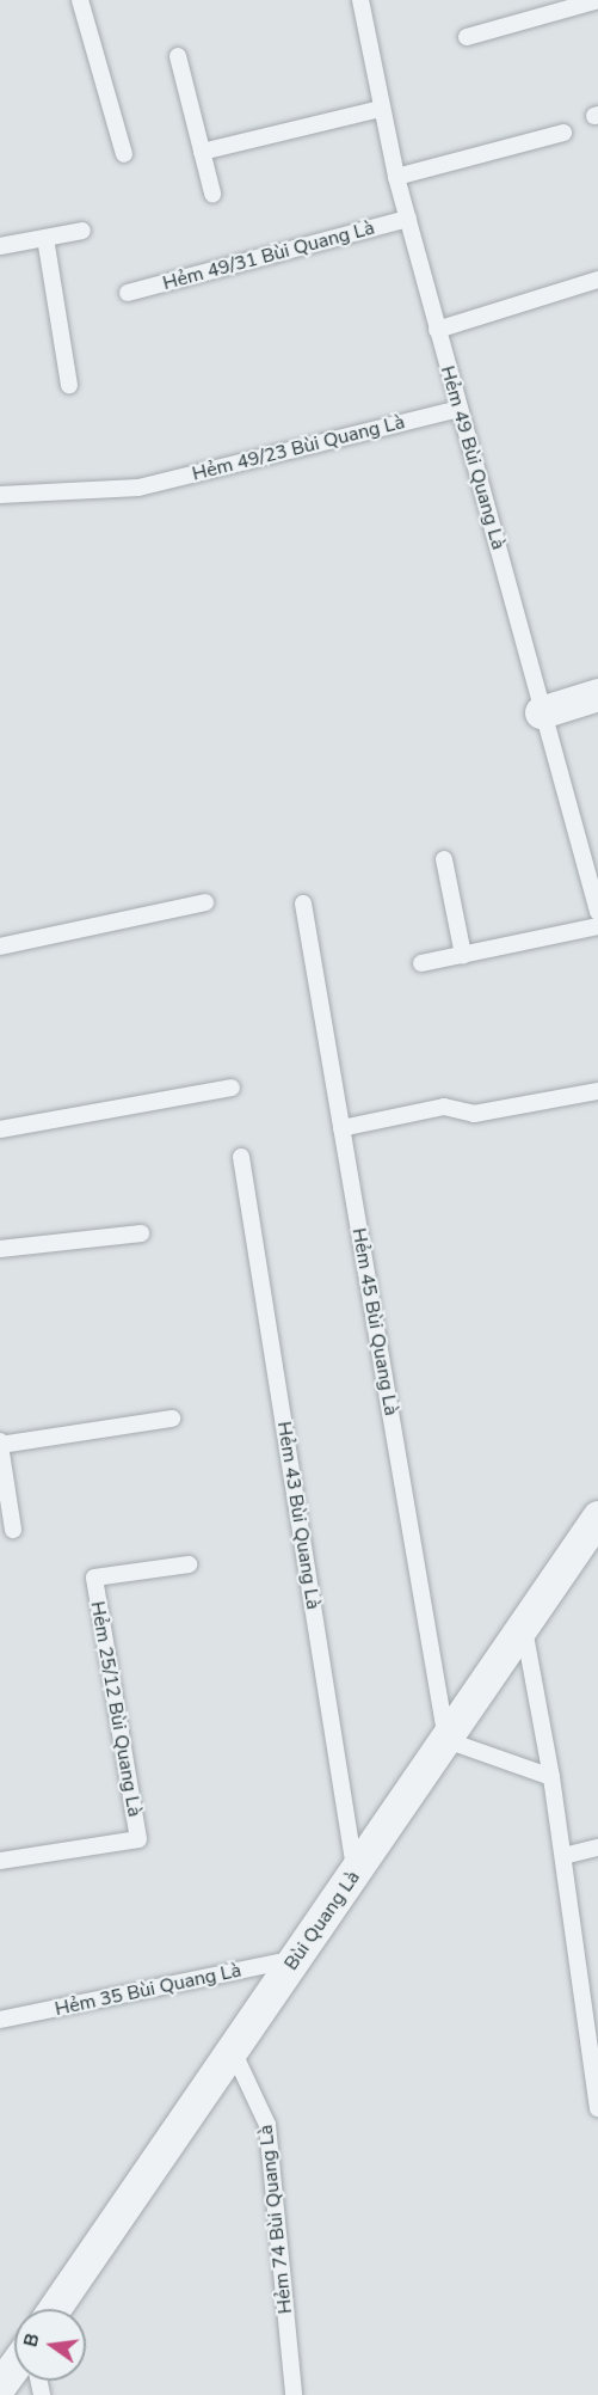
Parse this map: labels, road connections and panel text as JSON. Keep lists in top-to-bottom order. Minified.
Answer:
{"streets":{"street":["Bùi Quang Là"],"lane":["Hẻm 49/31 Bùi Quang Là","Hẻm 49/23 Bùi Quang Là","Hẻm 49 Bùi Quang Là","Hẻm 45 Bùi Quang Là","Hẻm 43 Bùi Quang Là","Hẻm 25/12 Bùi Quang Là","Hẻm 35 Bùi Quang Là","Hẻm 74 Bùi Quang Là"]},"crossings":[["Hẻm 49/31 Bùi Quang Là","Hẻm 49 Bùi Quang Là"],["Hẻm 49/23 Bùi Quang Là","Hẻm 49 Bùi Quang Là"],["Hẻm 45 Bùi Quang Là","Bùi Quang Là"],["Hẻm 43 Bùi Quang Là","Bùi Quang Là"],["Bùi Quang Là","Hẻm 35 Bùi Quang Là"],["Bùi Quang Là","Hẻm 74 Bùi Quang Là"]],"north":"left"}
